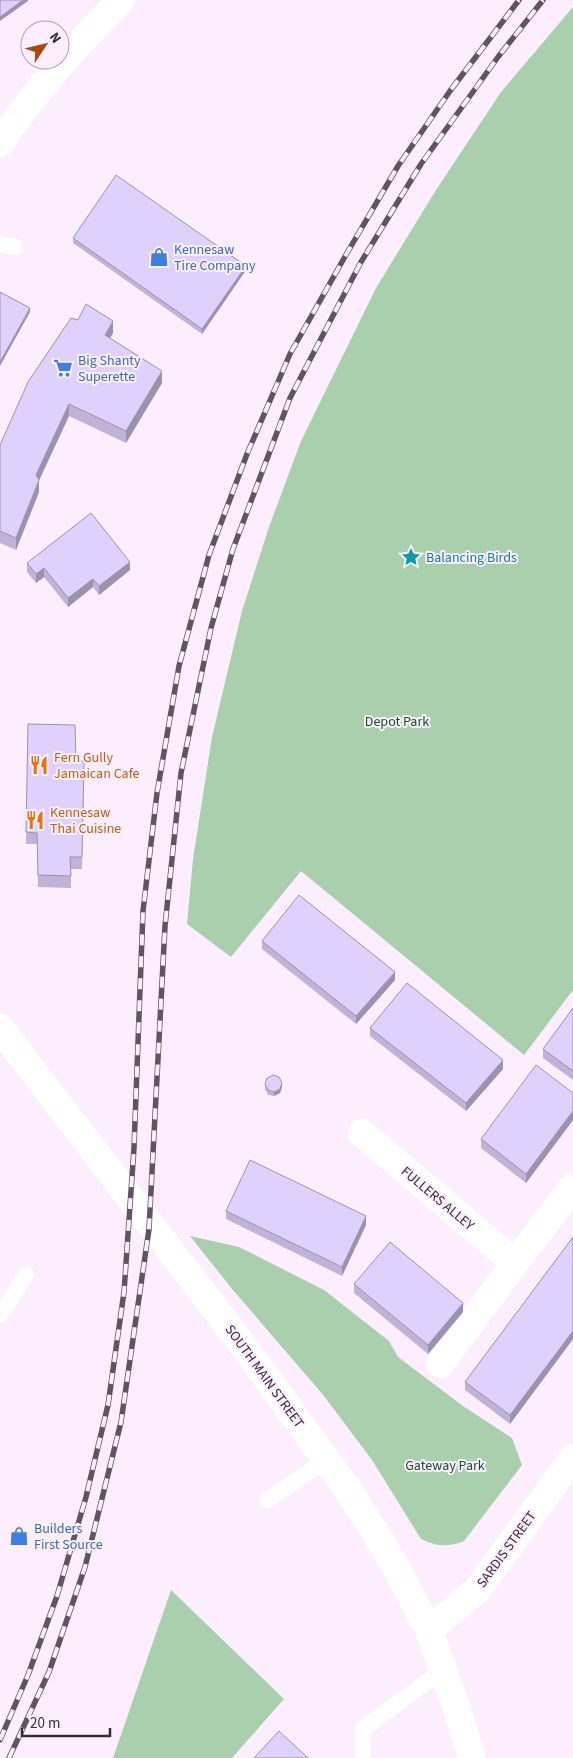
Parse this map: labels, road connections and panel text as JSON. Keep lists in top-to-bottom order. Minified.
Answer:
{"streets":{"main road":["FULLERS ALLEY","SOUTH MAIN STREET","SARDIS STREET"]},"crossings":[["SOUTH MAIN STREET","SARDIS STREET"]],"parks":["Depot Park","Gateway Park"],"places":{"shop":["Kennesaw Tire Company","Builders First Source"],"supermarket":["Big Shanty Superette"],"place":["Balancing Birds"],"restaurant":["Fern Gully Jamaican Cafe","Kennesaw Thai Cuisine"]},"scale_bar":"20 m","north":"top right"}
